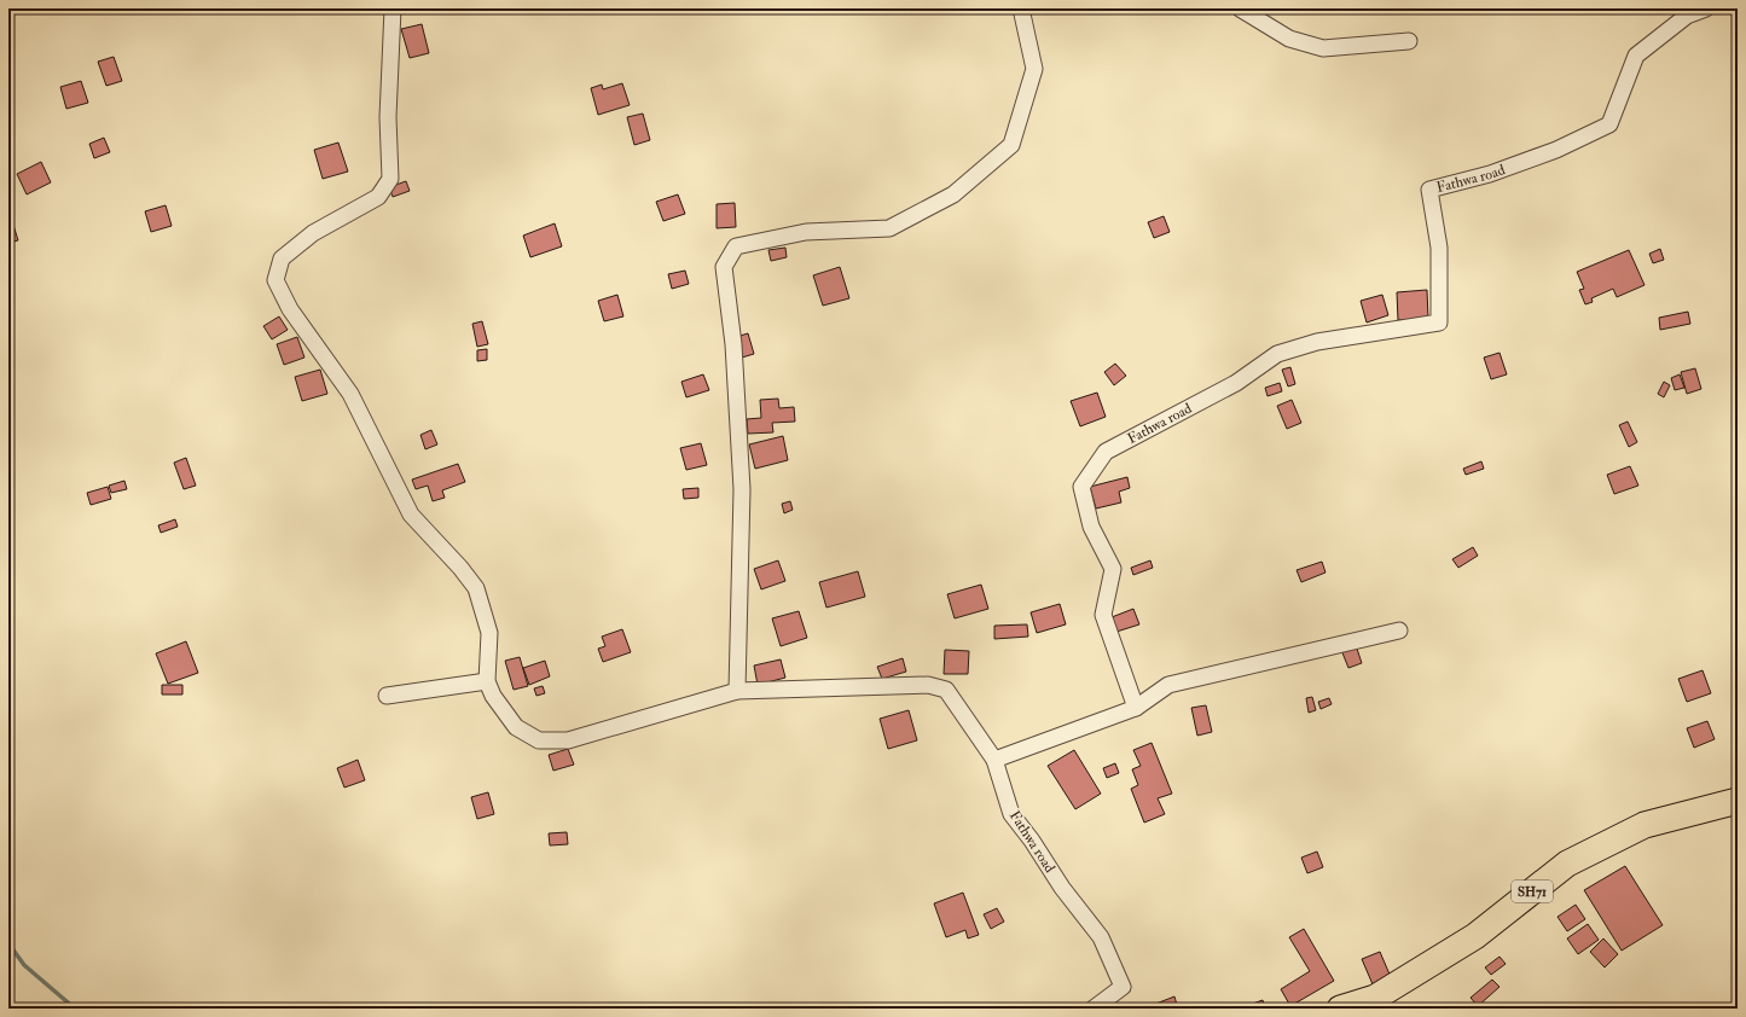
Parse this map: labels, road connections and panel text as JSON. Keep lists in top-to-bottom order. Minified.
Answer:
{"streets":{"main road":["SH71"],"street":["Fathwa road"]}}
